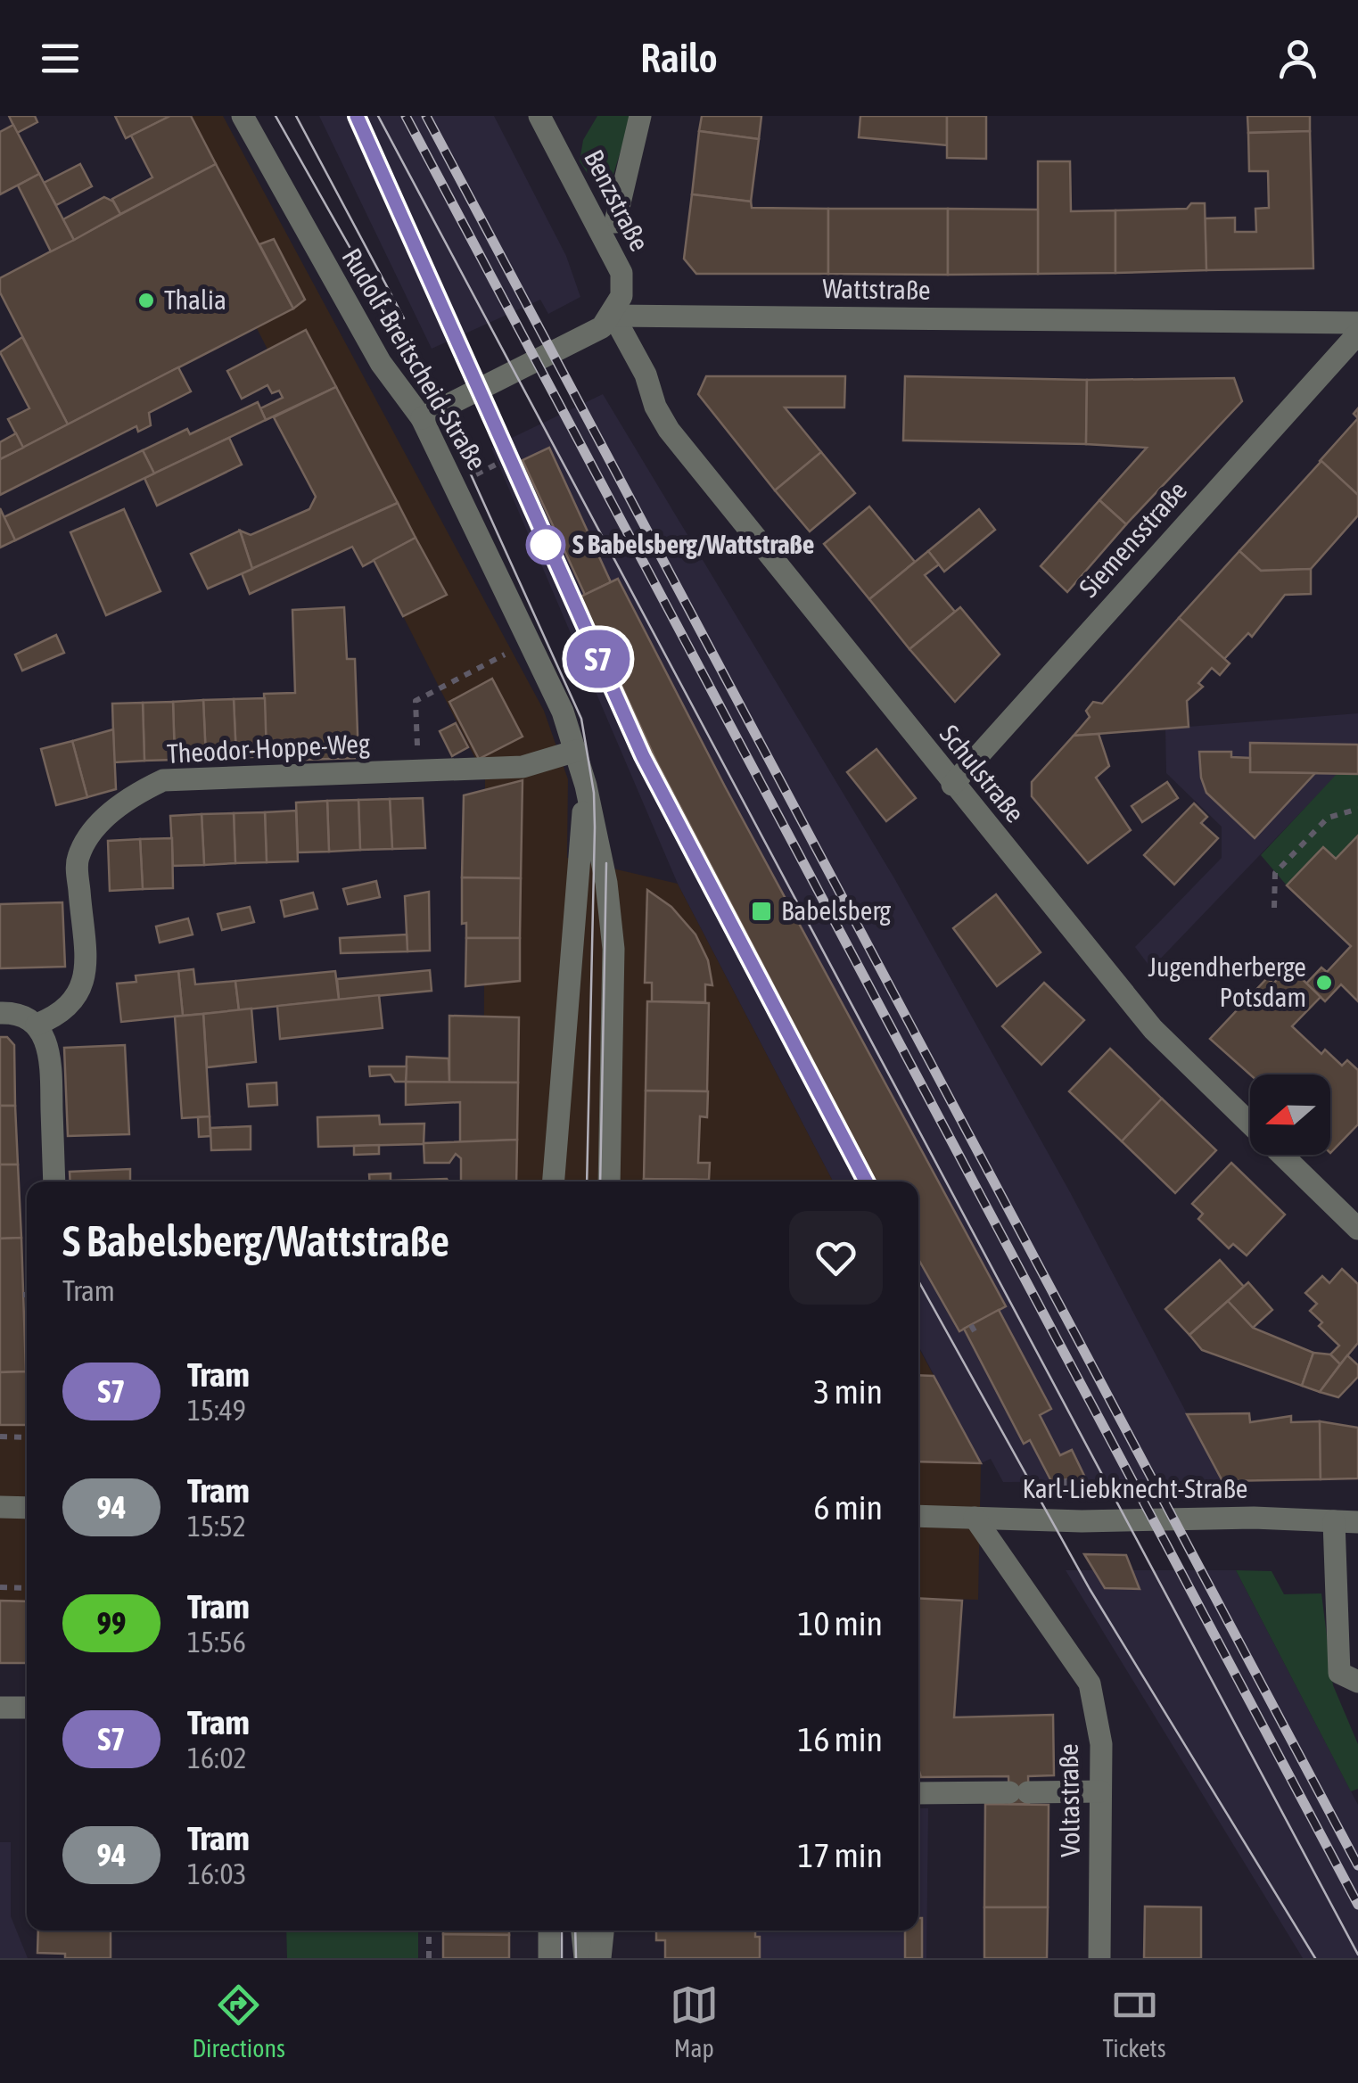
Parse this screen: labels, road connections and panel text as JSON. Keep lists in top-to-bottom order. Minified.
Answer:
{"streets":{"street":["Benzstraße","Wattstraße","Rudolf-Breitscheid-Straße","Siemensstraße","Theodor-Hoppe-Weg","Schulstraße","Karl-Liebknecht-Straße","Voltastraße"]},"crossings":[["Benzstraße","Wattstraße"],["Benzstraße","Schulstraße"],["Wattstraße","Schulstraße"],["Rudolf-Breitscheid-Straße","Theodor-Hoppe-Weg"],["Siemensstraße","Schulstraße"],["Karl-Liebknecht-Straße","Voltastraße"]],"places":{"other":["Thalia","S Babelsberg/Wattstraße","Jugendherberge Potsdam"],"transit":["Babelsberg"]},"lines":["tram line S7"],"north":"left","page":{"header":"Railo","on_map":"S7","heading":["S Babelsberg/Wattstraße","Tram"],"list":[{"mark":"S7","name":"Tram","note":"15:49","value":"3 min"},{"mark":"94","name":"Tram","note":"15:52","value":"6 min"},{"mark":"99","name":"Tram","note":"15:56","value":"10 min"},{"mark":"S7","name":"Tram","note":"16:02","value":"16 min"},{"mark":"94","name":"Tram","note":"16:03","value":"17 min"}],"tabs":["Directions","Map","Tickets"]}}
